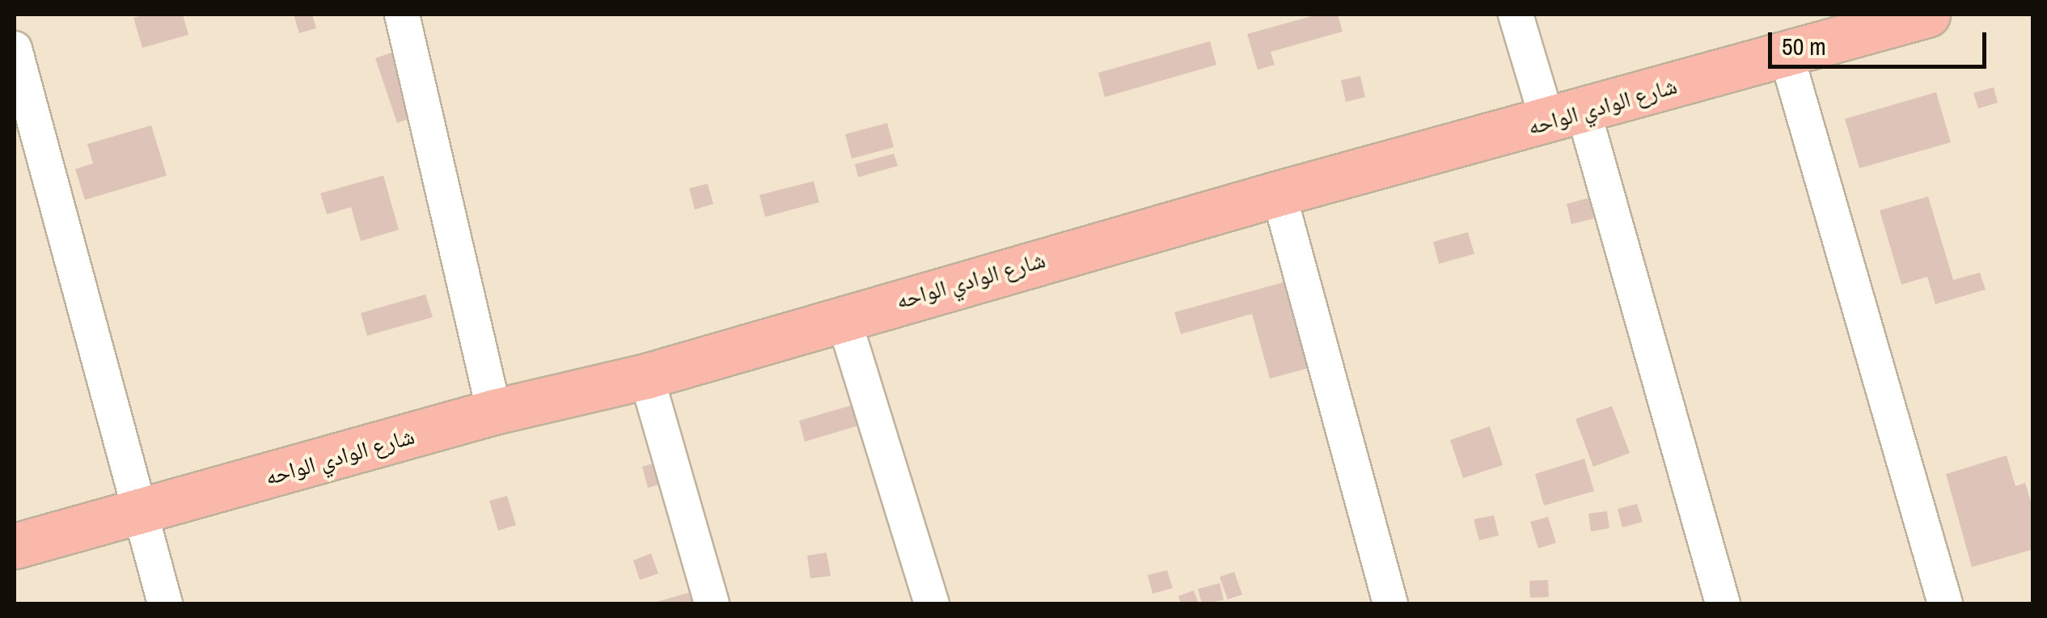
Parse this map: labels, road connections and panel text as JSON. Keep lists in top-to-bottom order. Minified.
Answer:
{"streets":{"main road":["شارع الوادي الواحه"]},"scale_bar":"50 m"}
